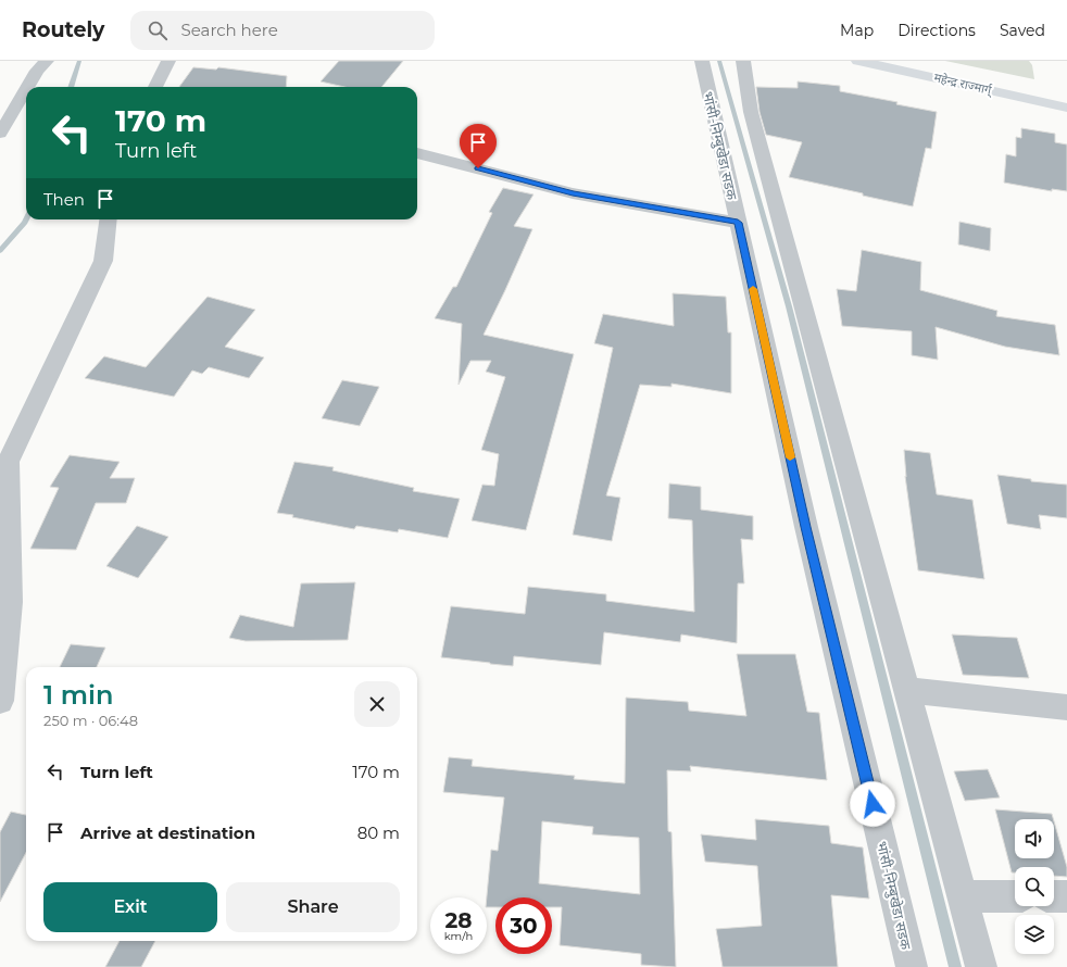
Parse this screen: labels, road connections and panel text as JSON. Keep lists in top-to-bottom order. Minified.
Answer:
{"streets":{"main road":["महेन्द्र राज्मार्ग्"],"street":["भांसी-निम्बुखेडा सडक"]},"page":{"header":"Routely","search":"Search here","nav":["Map","Directions","Saved"],"turn":["170 m","Turn left"],"then":"Then","heading":["1 min","250 m · 06:48"],"list":[{"name":"Turn left","value":"170 m"},{"name":"Arrive at destination","value":"80 m"}],"buttons":["Exit","Share"],"speed":"28 km/h","limit":"30"}}
